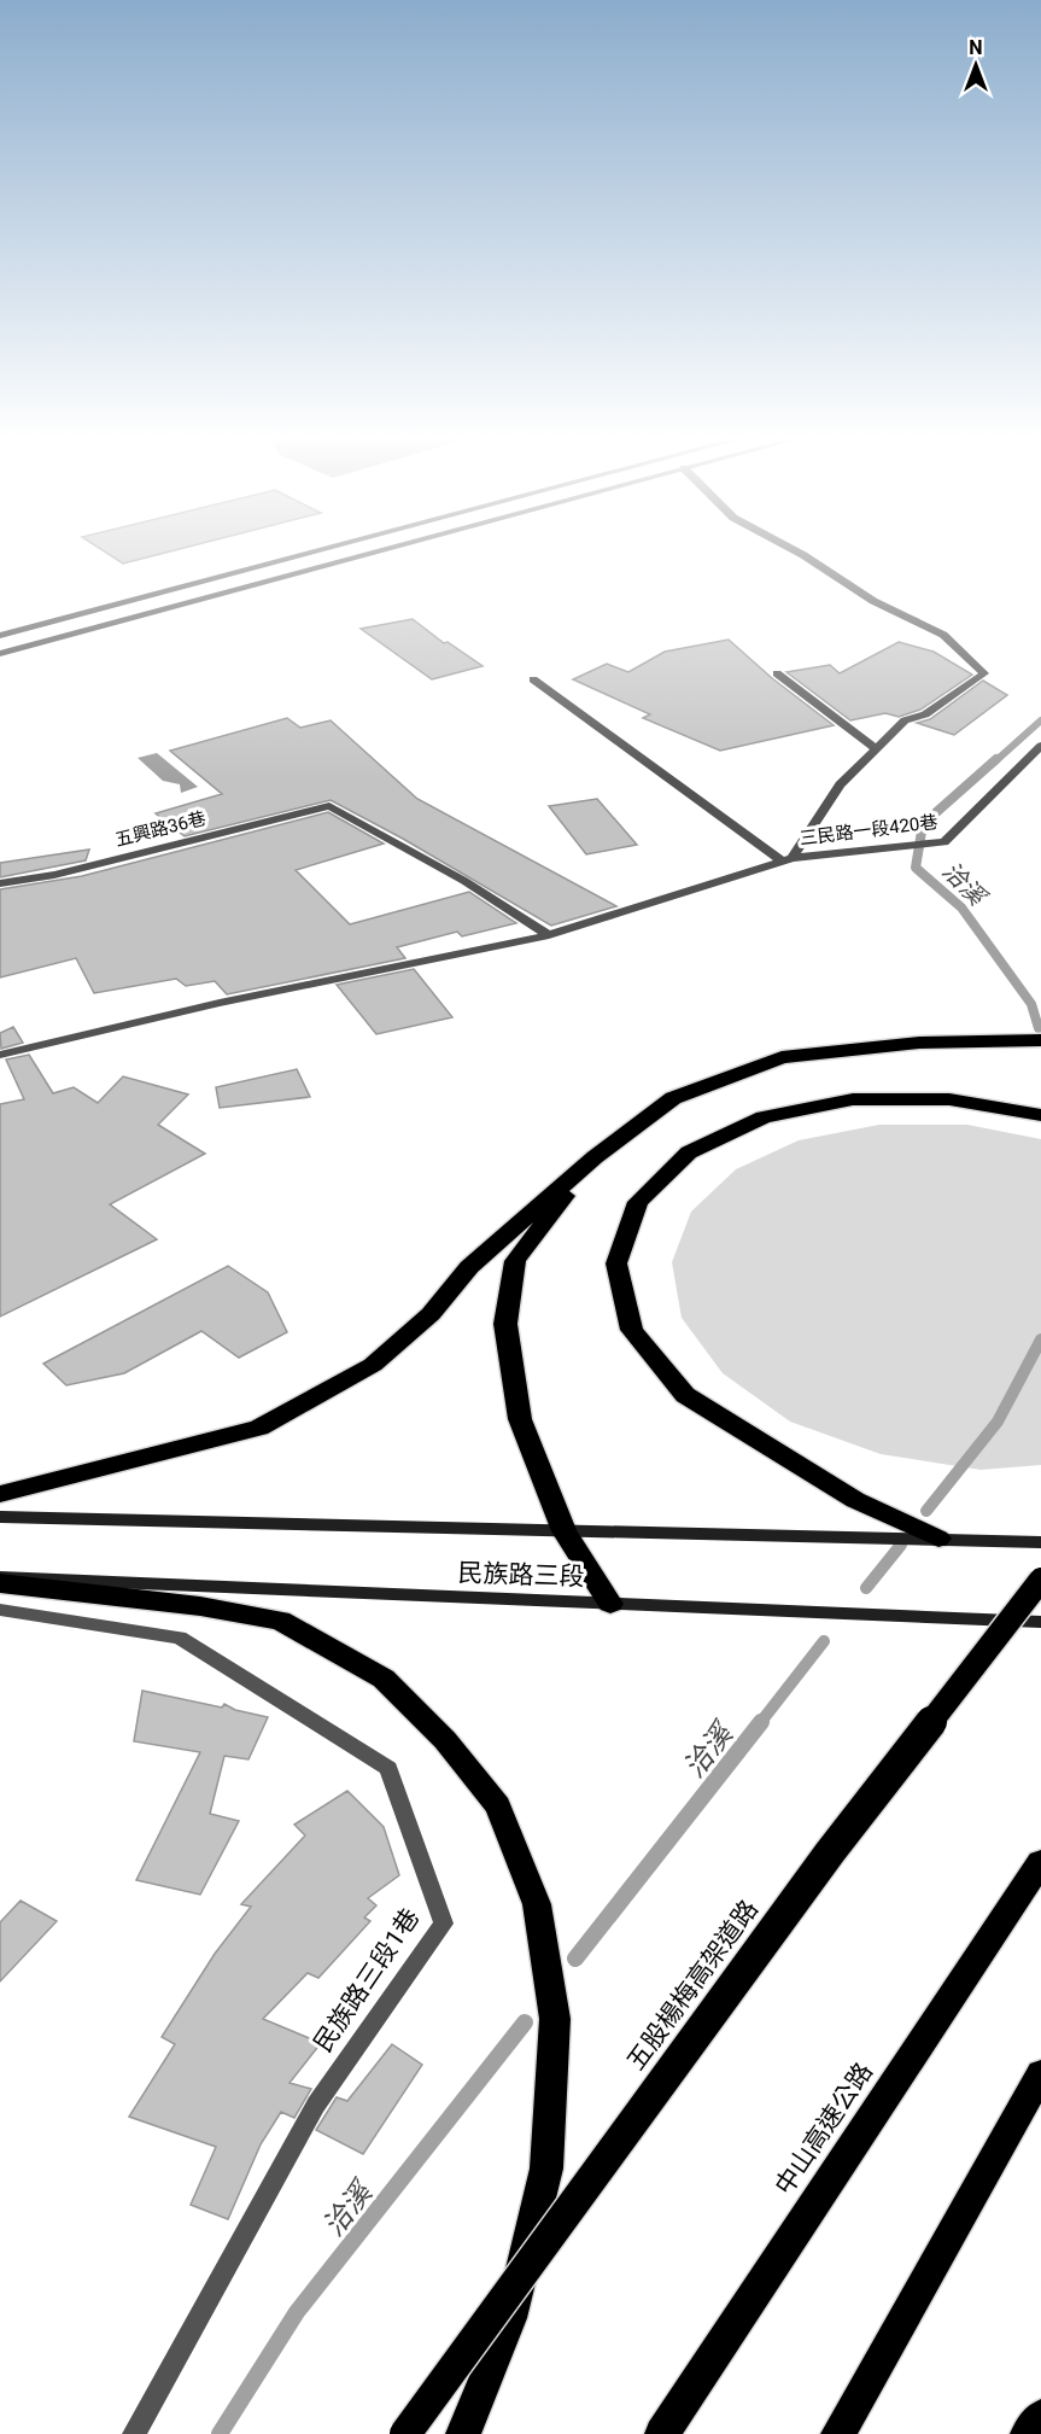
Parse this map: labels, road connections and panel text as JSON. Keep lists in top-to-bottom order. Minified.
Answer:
{"streets":{"highway":["五股楊梅高架道路","中山高速公路"],"main road":["民族路三段"],"street":["五興路36巷","三民路一段420巷","民族路三段1巷"]},"crossings":[["五興路36巷","三民路一段420巷"]],"water":["洽溪"],"north":"top"}
